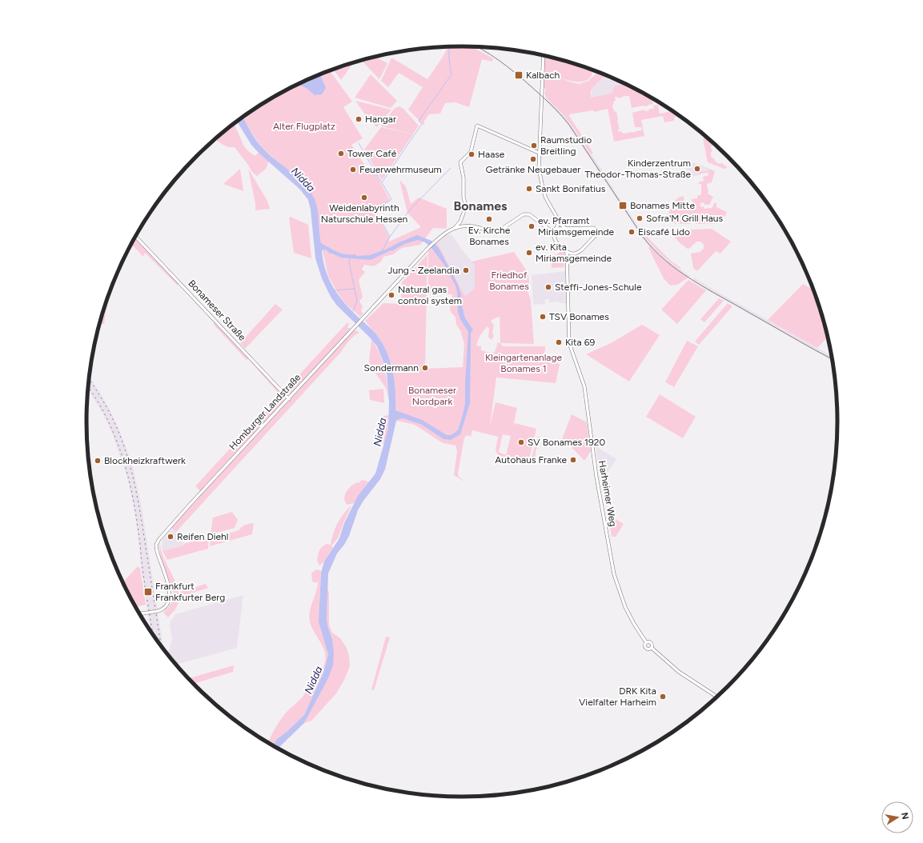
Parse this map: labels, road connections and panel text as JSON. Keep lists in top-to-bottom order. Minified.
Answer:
{"streets":{"street":["Bonameser Straße","Homburger Landstraße","Harheimer Weg"]},"crossings":[["Bonameser Straße","Homburger Landstraße"]],"districts":["Bonames"],"water":["Nidda"],"parks":["Alter Flugplatz","Friedhof Bonames","Kleingartenanlage Bonames 1","Bonameser Nordpark"],"places":{"transit":["Kalbach","Bonames Mitte","Frankfurt Frankfurter Berg"],"other":["Hangar","Raumstudio Breitling","Tower Café","Haase","Getränke Neugebauer","Kinderzentrum Theodor-Thomas-Straße","Feuerwehrmuseum","Sankt Bonifatius","Weidenlabyrinth Naturschule Hessen","Sofra'M Grill Haus","Ev. Kirche Bonames","ev. Pfarramt Miriamsgemeinde","Eiscafé Lido","ev. Kita Miriamsgemeinde","Jung - Zeelandia","Steffi-Jones-Schule","Natural gas control system","TSV Bonames","Kita 69","Sondermann","SV Bonames 1920","Autohaus Franke","Blockheizkraftwerk","Reifen Diehl","DRK Kita Vielfalter Harheim"]},"north":"right"}
